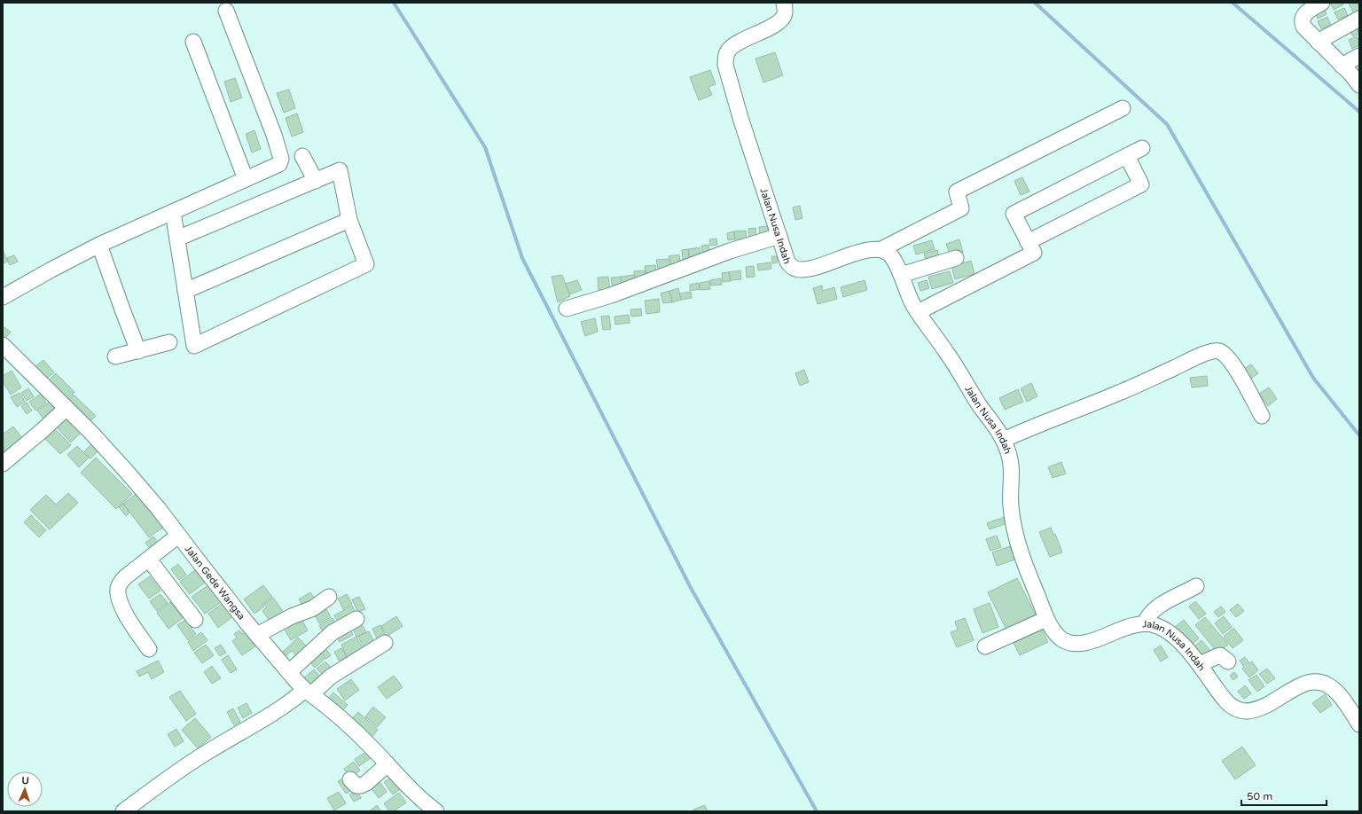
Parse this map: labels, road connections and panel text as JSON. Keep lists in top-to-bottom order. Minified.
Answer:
{"streets":{"street":["Jalan Nusa Indah","Jalan Gede Wangsa"]},"scale_bar":"50 m","north":"top"}
